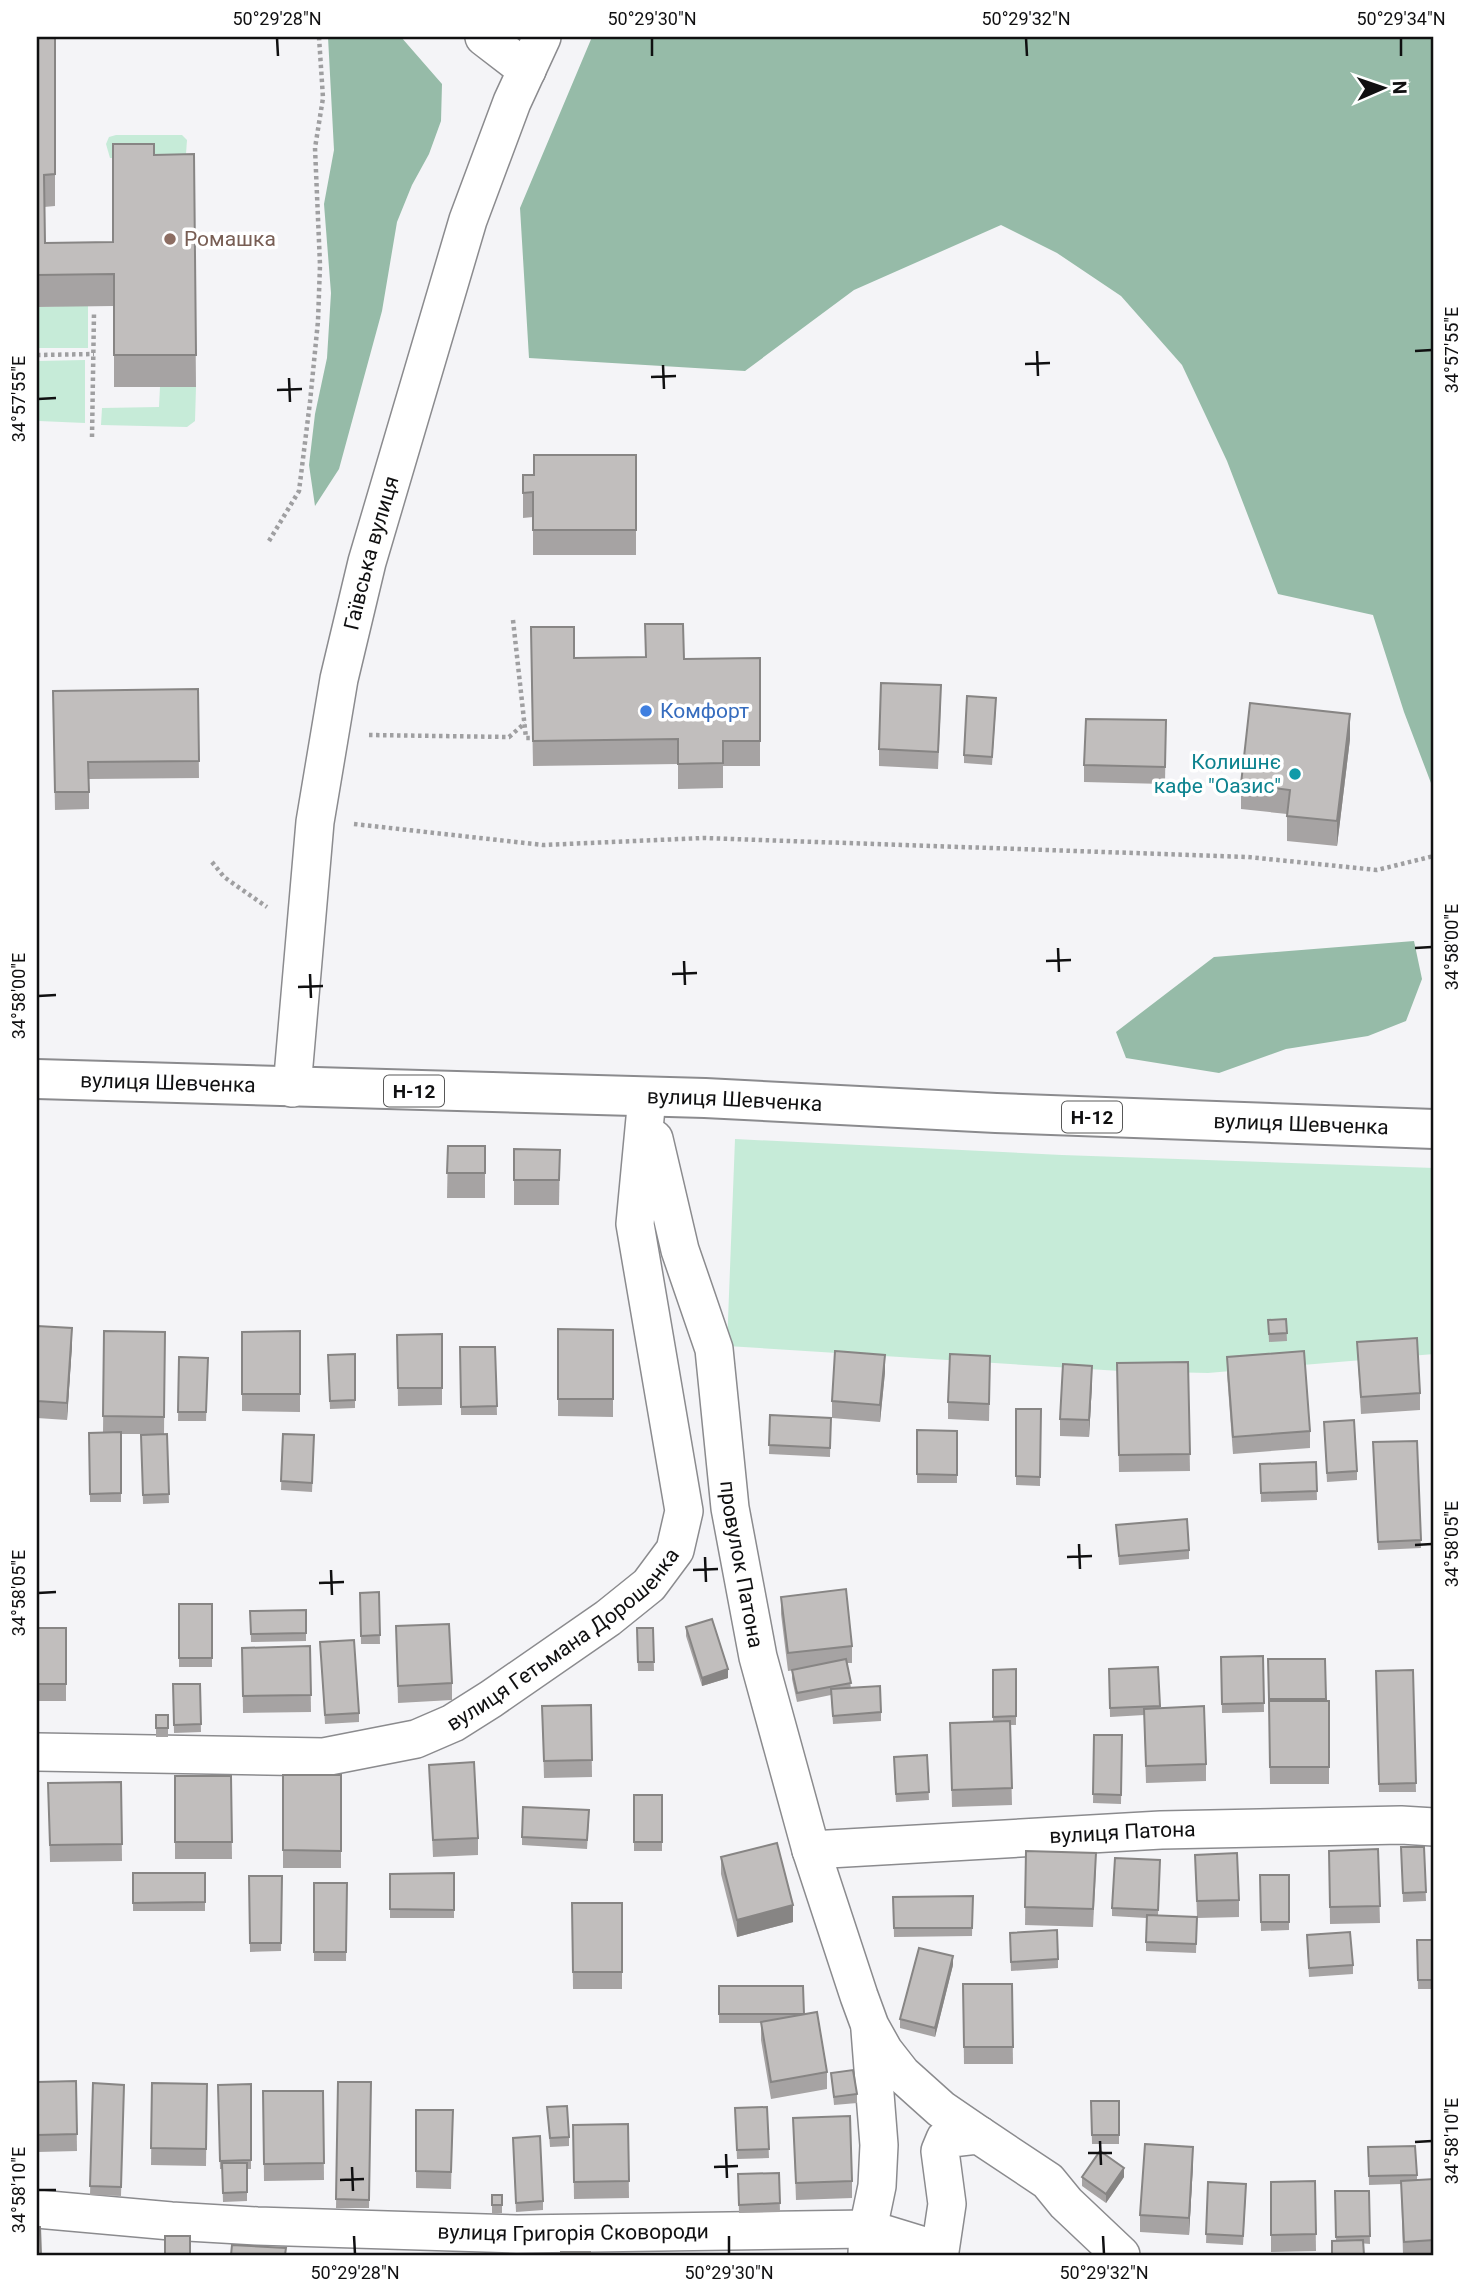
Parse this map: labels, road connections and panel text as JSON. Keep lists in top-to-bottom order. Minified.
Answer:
{"streets":{"main road":["вулиця Шевченка","Н-12"],"street":["Гаївська вулиця","провулок Патона","вулиця Гетьмана Дорошенка","вулиця Патона","вулиця Григорія Сковороди"]},"crossings":[["Гаївська вулиця","вулиця Шевченка"],["вулиця Шевченка","провулок Патона"],["вулиця Шевченка","вулиця Гетьмана Дорошенка"],["провулок Патона","вулиця Гетьмана Дорошенка"],["провулок Патона","вулиця Патона"],["провулок Патона","вулиця Григорія Сковороди"]],"places":["Ромашка","Комфорт","Колишнє кафе \"Оазис\""],"north":"right","coordinates":["50°29'28\"N","50°29'30\"N","50°29'32\"N","50°29'34\"N","34°57'55\"E","34°58'00\"E","34°58'05\"E","34°58'10\"E"]}
